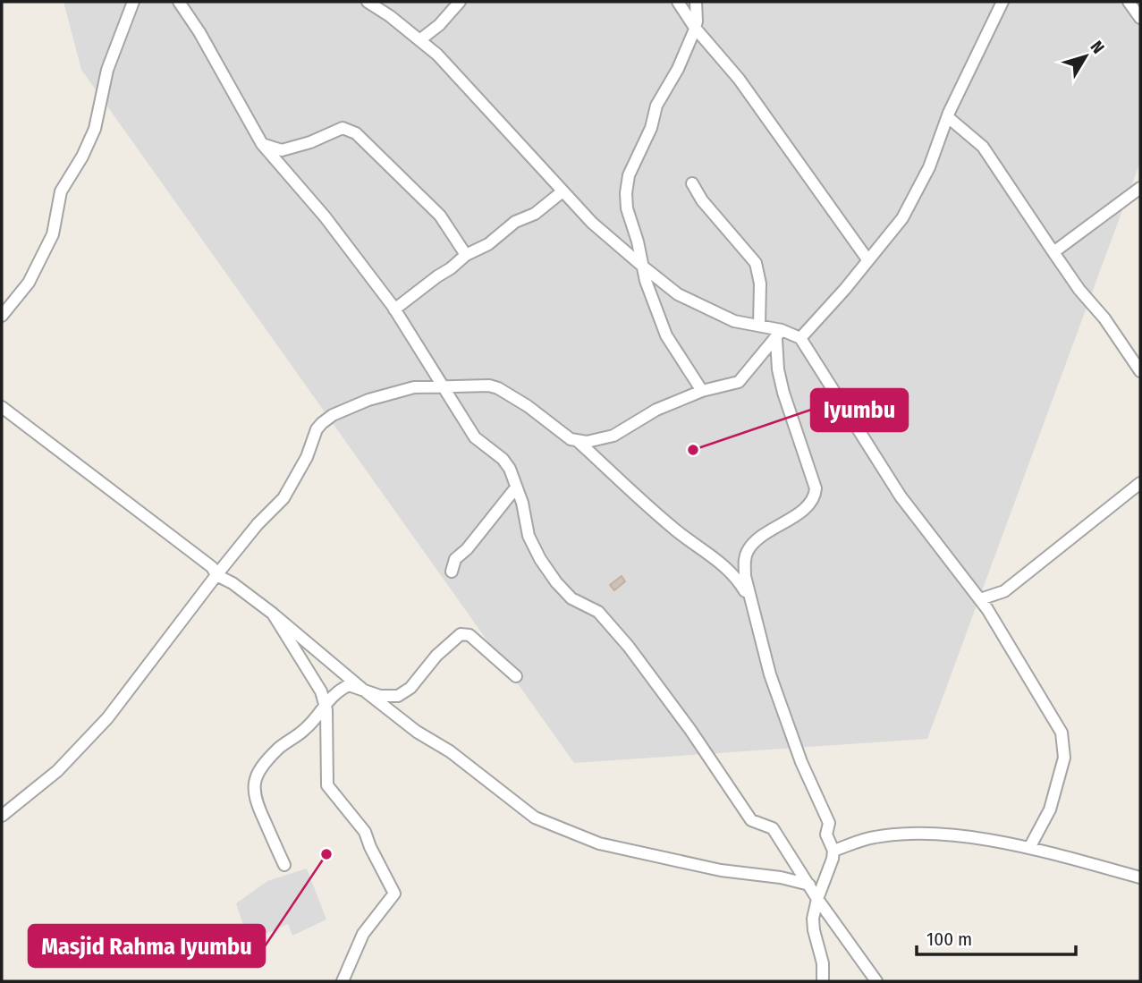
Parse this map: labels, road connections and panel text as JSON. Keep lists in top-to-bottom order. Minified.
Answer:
{"places":["Iyumbu","Masjid Rahma Iyumbu"],"scale_bar":"100 m","north":"top right"}
